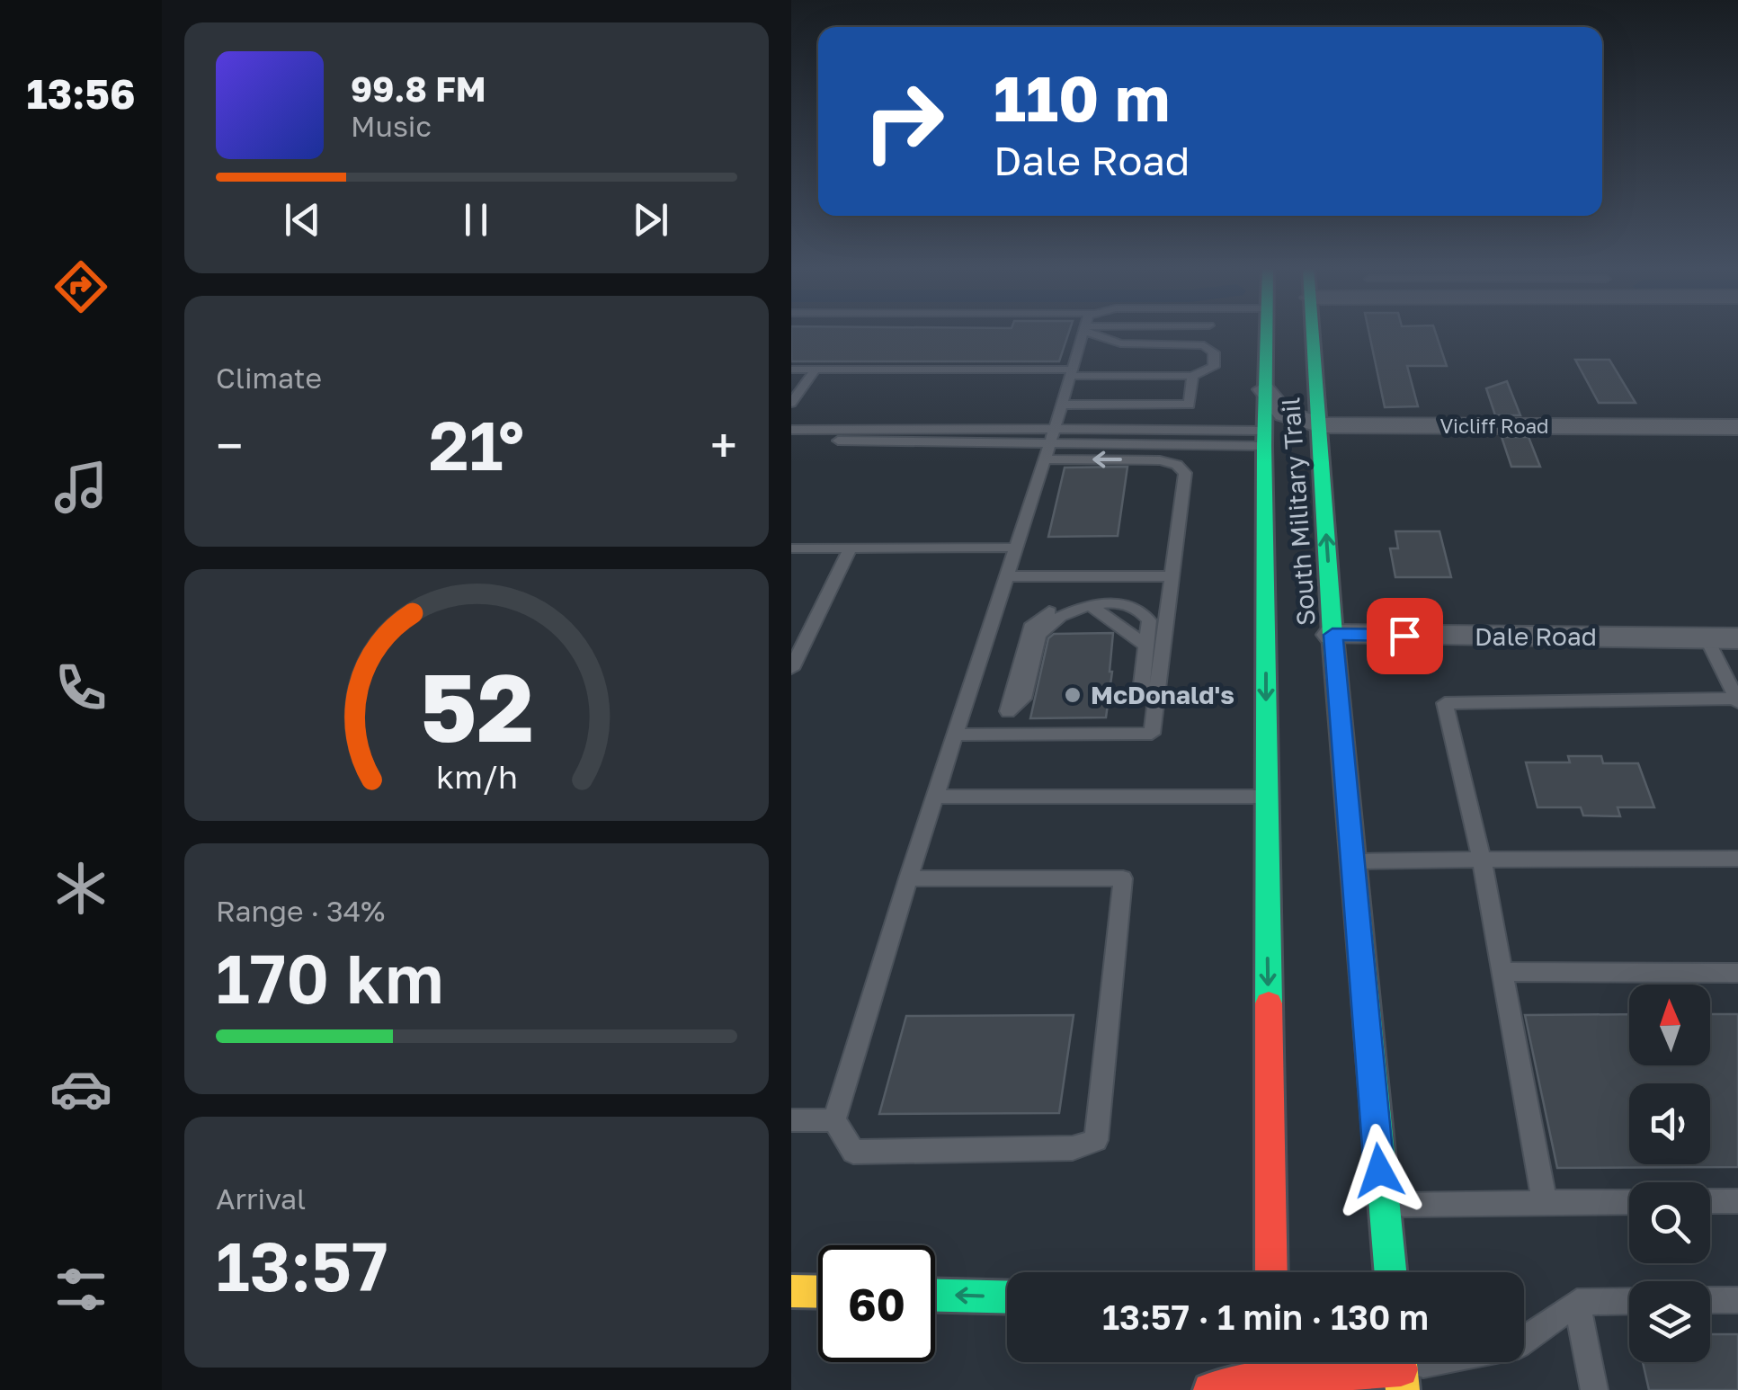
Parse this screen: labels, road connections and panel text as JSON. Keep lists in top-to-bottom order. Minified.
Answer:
{"streets":{"main road":["South Military Trail"],"street":["Vicliff Road","Dale Road"]},"crossings":[["Vicliff Road","South Military Trail"],["South Military Trail","Dale Road"]],"places":["McDonald's"],"north":"top","page":{"tabs":"13:56","turn":["110 m","Dale Road"],"song":["99.8 FM","Music"],"tile":["Climate",["Range · 34%","170 km"],["Arrival","13:57"]],"heat":["−","21°","+"],"limit":"60","trip":"13:57 · 1 min · 130 m","gauge":["52","km/h"]}}
